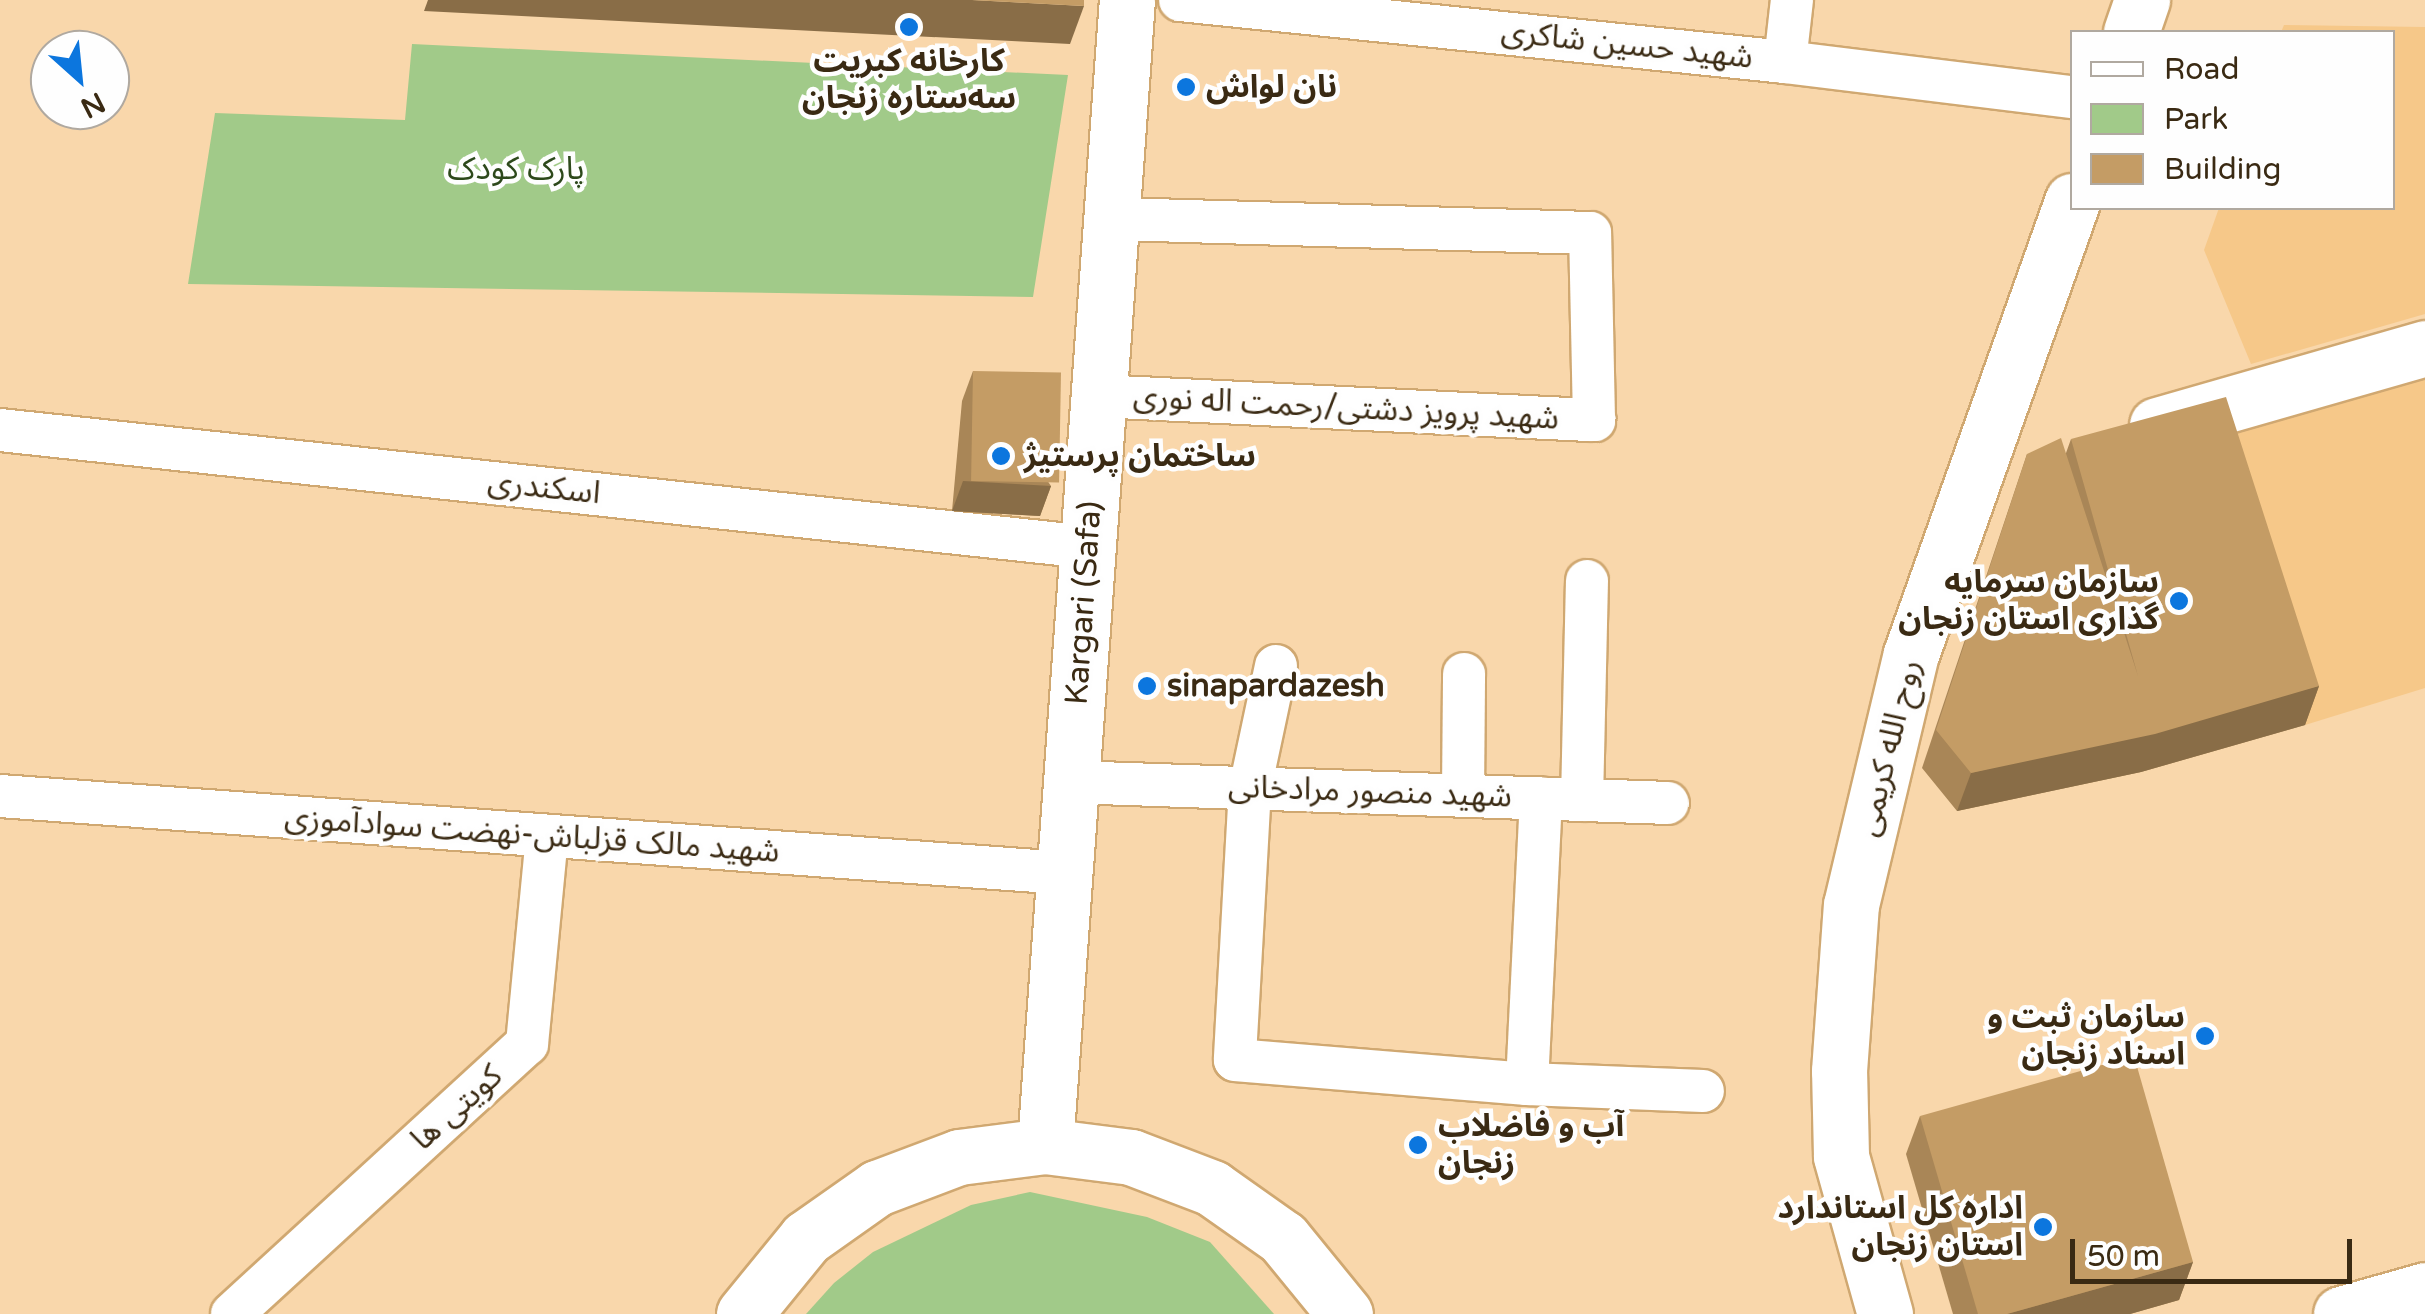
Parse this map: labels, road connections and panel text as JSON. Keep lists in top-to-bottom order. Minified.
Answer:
{"streets":{"main road":["Kargari (Safa)","روح الله کریمی"],"street":["شهید حسین شاکری","شهید پرویز دشتی/رحمت اله نوری","اسکندری","شهید منصور مرادخانی","شهید مالک قزلباش-نهضت سوادآموزی","کویتی ها"]},"crossings":[["شهید پرویز دشتی/رحمت اله نوری","Kargari (Safa)"],["اسکندری","Kargari (Safa)"],["Kargari (Safa)","شهید منصور مرادخانی"],["Kargari (Safa)","شهید مالک قزلباش-نهضت سوادآموزی"],["شهید مالک قزلباش-نهضت سوادآموزی","کویتی ها"]],"parks":["پارک کودک"],"places":["کارخانه کبریت سه‌ستاره زنجان","نان لواش","ساختمان پرستیژ","سازمان سرمایه گذاری استان زنجان","sinapardazesh","سازمان ثبت و اسناد زنجان","آب و فاضلاب زنجان","اداره کل استاندارد استان زنجان"],"legend":["Road","Park","Building"],"scale_bar":"50 m","north":"bottom right"}
